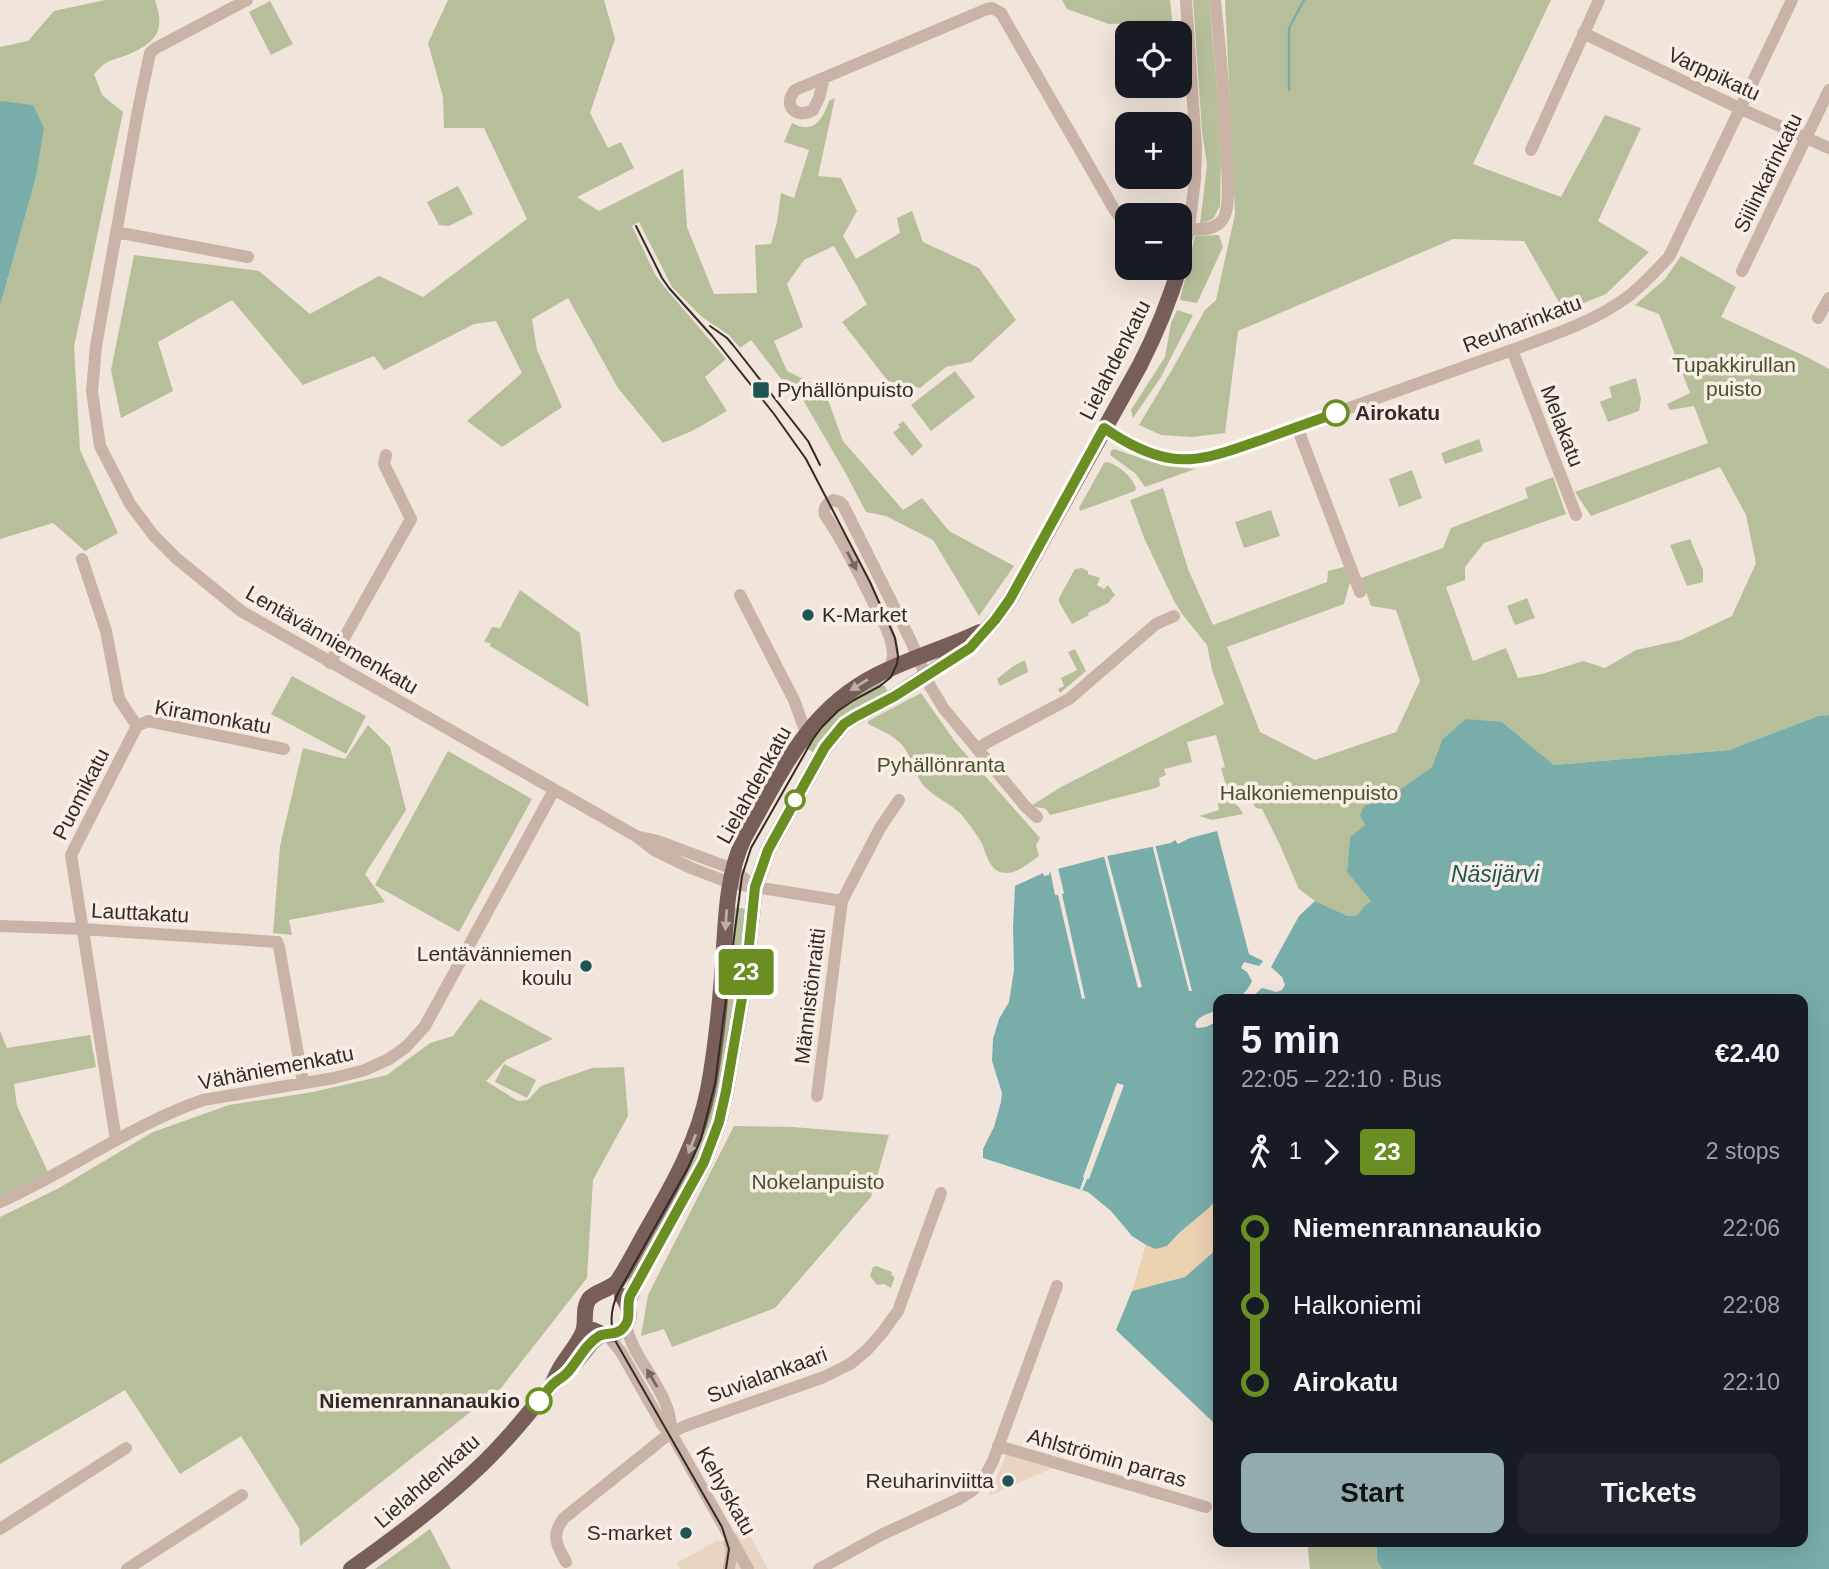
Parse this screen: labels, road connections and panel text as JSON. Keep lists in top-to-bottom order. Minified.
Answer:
{"streets":{"main road":["Lielahdenkatu"],"street":["Varppikatu","Siilinkarinkatu","Reuharinkatu","Melakatu","Lentävänniemenkatu","Kiramonkatu","Puomikatu","Lauttakatu","Männistönraitti","Vähäniemenkatu","Suvialankaari","Ahlströmin parras","Kehyskatu"]},"crossings":[["Varppikatu","Siilinkarinkatu"],["Varppikatu","Reuharinkatu"],["Reuharinkatu","Lielahdenkatu"],["Reuharinkatu","Melakatu"],["Lielahdenkatu","Lentävänniemenkatu"],["Lielahdenkatu","Kehyskatu"],["Lentävänniemenkatu","Vähäniemenkatu"],["Kiramonkatu","Puomikatu"],["Puomikatu","Lauttakatu"],["Puomikatu","Vähäniemenkatu"],["Lauttakatu","Vähäniemenkatu"],["Suvialankaari","Kehyskatu"]],"water":["Näsijärvi"],"parks":["Tupakkirullan puisto","Pyhällönranta","Halkoniemenpuisto","Nokelanpuisto"],"places":{"transit":["Pyhällönpuisto"],"other":["Airokatu","K-Market","Lentävänniemen koulu","Niemenrannanaukio","Reuharinviitta","S-market"]},"lines":["bus line 23"],"page":{"on_map":"23","map_buttons":["+","−"],"heading":["5 min","22:05 – 22:10 · Bus","€2.40"],"legs":["1","23","2 stops"],"list":[{"name":"Niemenrannanaukio","value":"22:06"},{"name":"Halkoniemi","value":"22:08"},{"name":"Airokatu","value":"22:10"}],"buttons":["Start","Tickets"]}}
